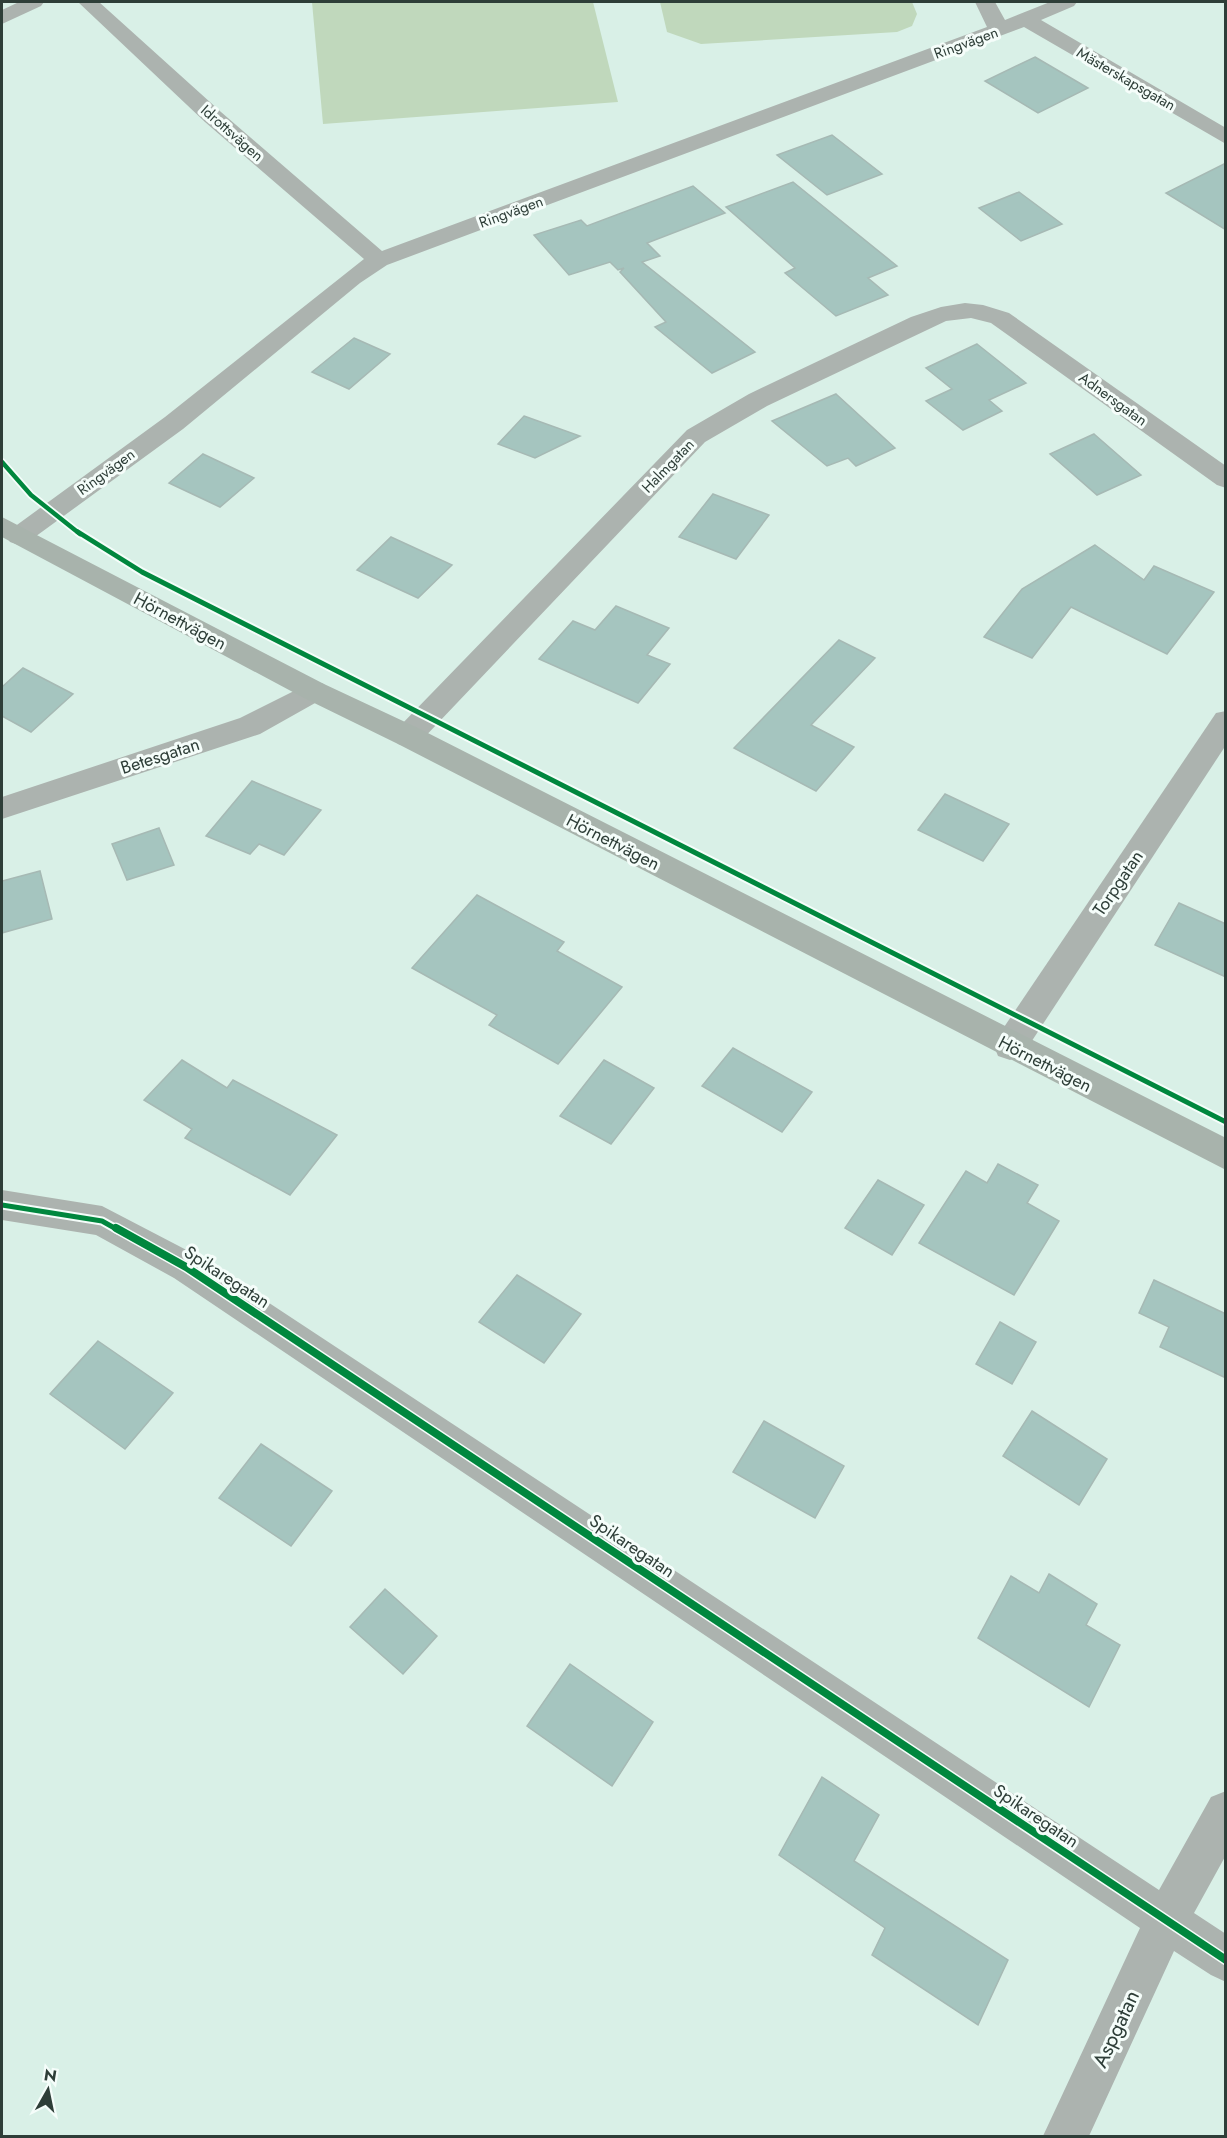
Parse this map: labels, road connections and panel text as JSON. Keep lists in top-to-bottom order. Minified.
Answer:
{"streets":{"street":["Ringvägen","Mästerskapsgatan","Idrottsvägen","Adnersgatan","Halmgatan","Hörnettvägen","Betesgatan","Torpgatan","Spikaregatan","Aspgatan"]},"crossings":[["Ringvägen","Mästerskapsgatan"],["Ringvägen","Idrottsvägen"],["Ringvägen","Hörnettvägen"],["Adnersgatan","Halmgatan"],["Halmgatan","Hörnettvägen"],["Hörnettvägen","Betesgatan"],["Hörnettvägen","Torpgatan"],["Spikaregatan","Aspgatan"]],"north":"top"}
